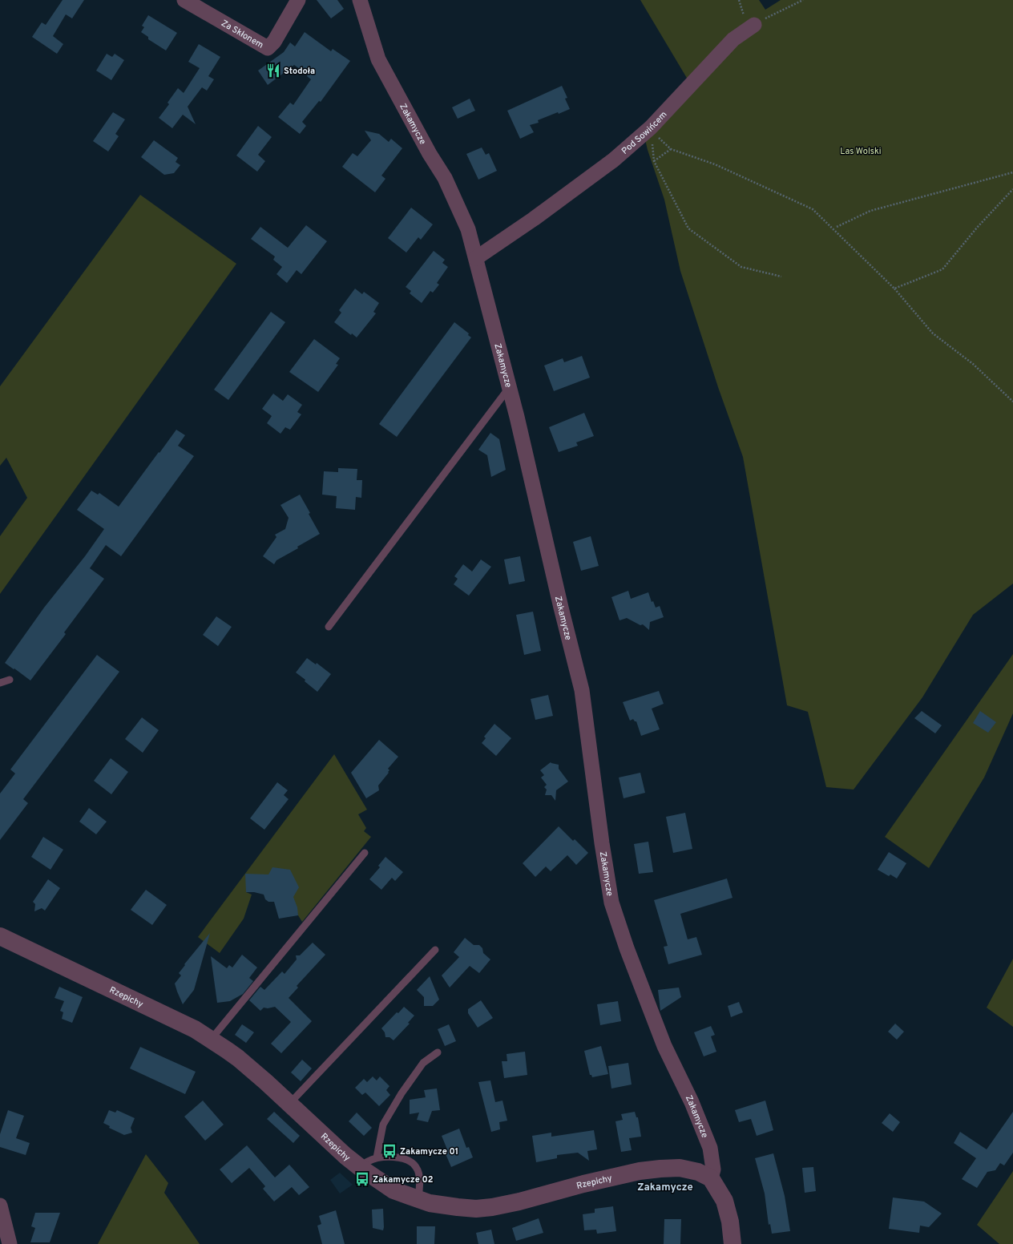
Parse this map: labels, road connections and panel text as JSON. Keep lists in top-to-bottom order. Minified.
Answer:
{"streets":{"street":["Za Skłonem","Zakamycze","Pod Sowińcem","Rzepichy"]},"crossings":[["Zakamycze","Pod Sowińcem"],["Zakamycze","Rzepichy"]],"districts":["Zakamycze"],"parks":["Las Wolski"],"places":{"restaurant":["Stodoła"],"bus stop":["Zakamycze 01","Zakamycze 02"]}}
